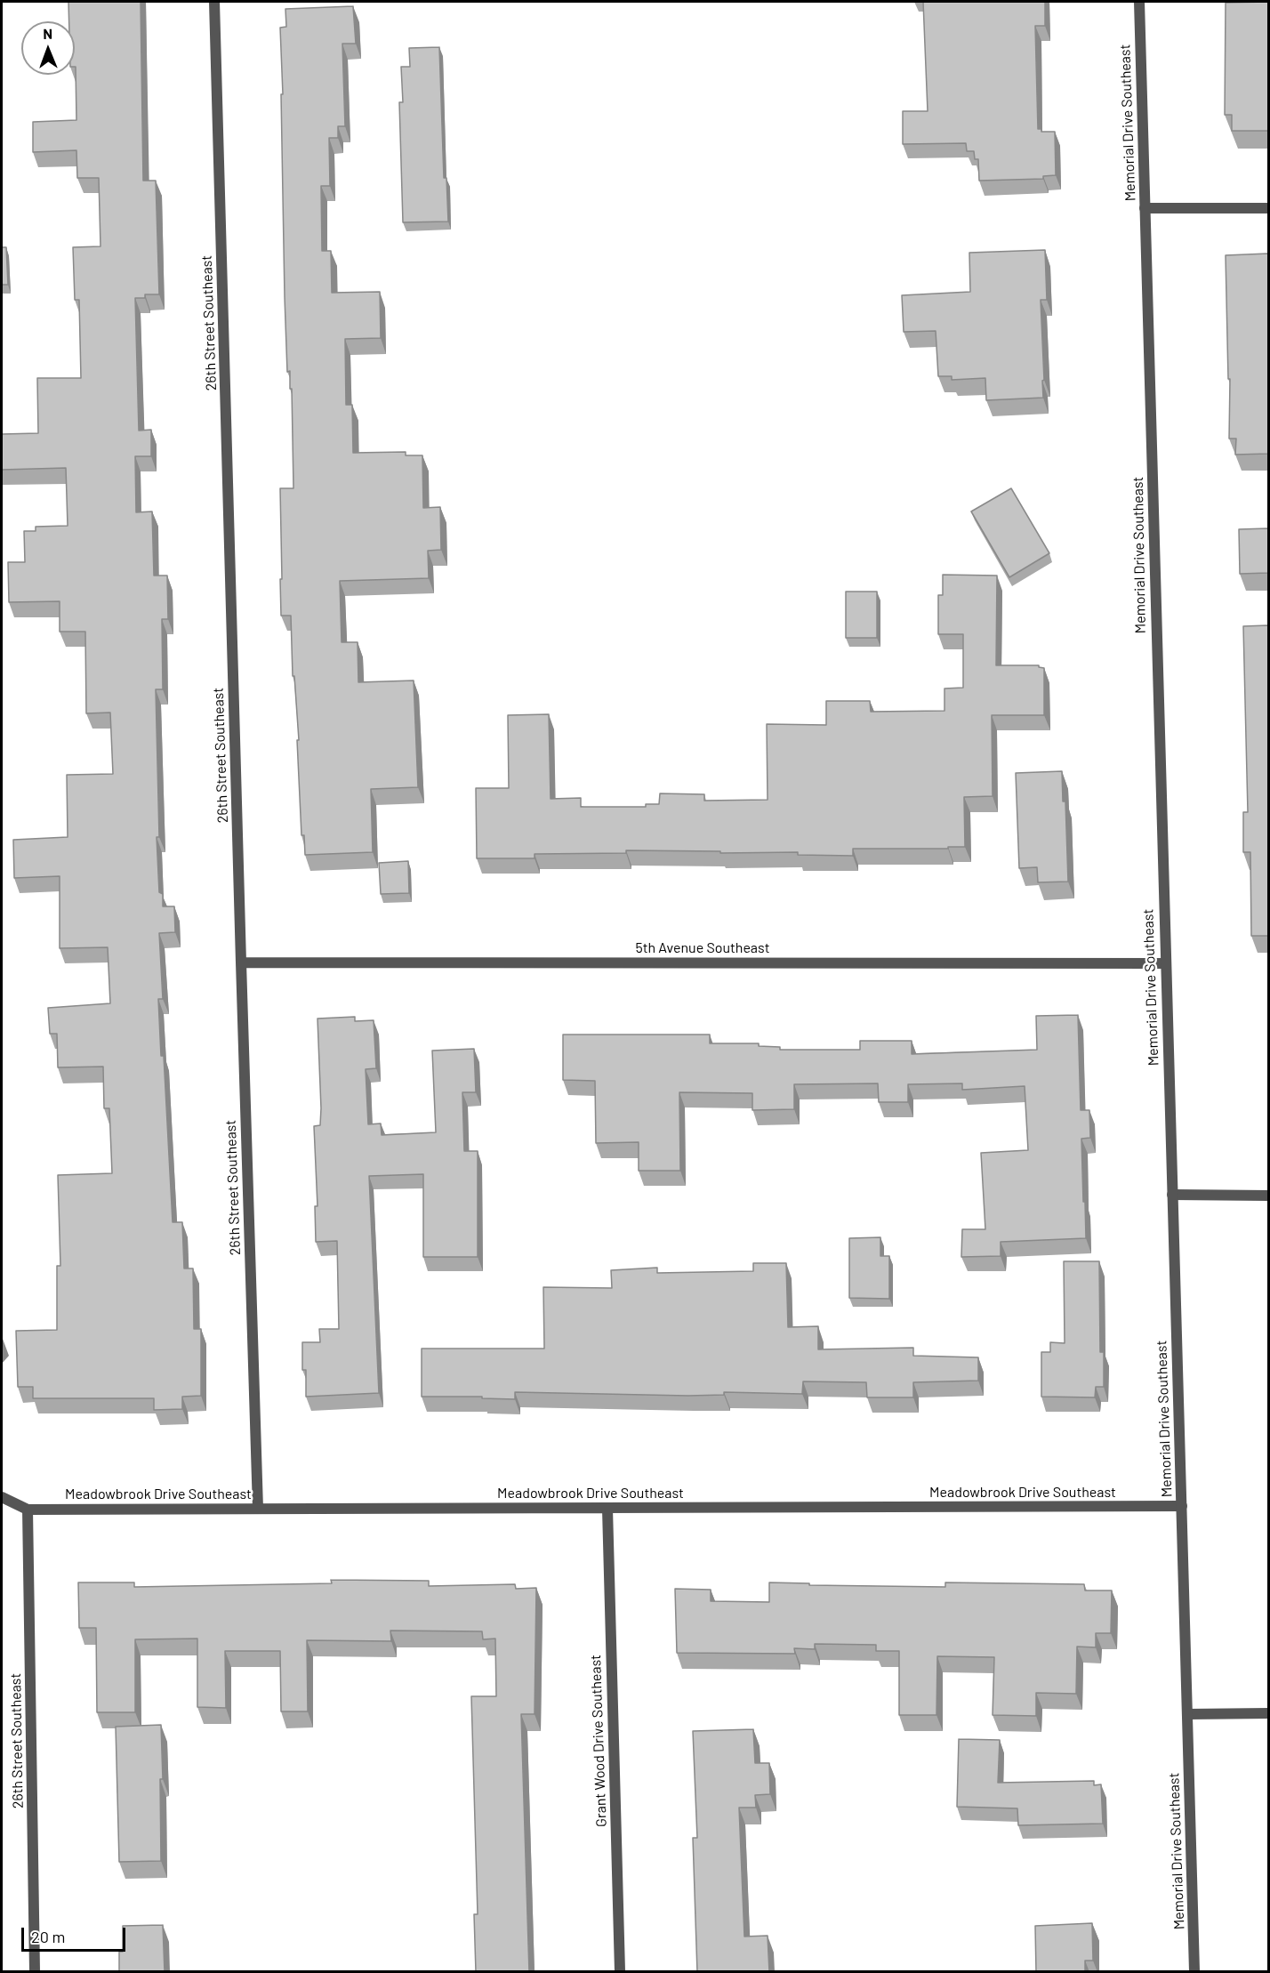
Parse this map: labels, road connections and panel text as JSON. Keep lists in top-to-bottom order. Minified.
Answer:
{"streets":{"street":["Memorial Drive Southeast","26th Street Southeast","5th Avenue Southeast","Meadowbrook Drive Southeast","Grant Wood Drive Southeast"]},"crossings":[["Memorial Drive Southeast","5th Avenue Southeast"],["Memorial Drive Southeast","Meadowbrook Drive Southeast"],["26th Street Southeast","5th Avenue Southeast"],["26th Street Southeast","Meadowbrook Drive Southeast"],["Meadowbrook Drive Southeast","Grant Wood Drive Southeast"]],"scale_bar":"20 m","north":"top"}
